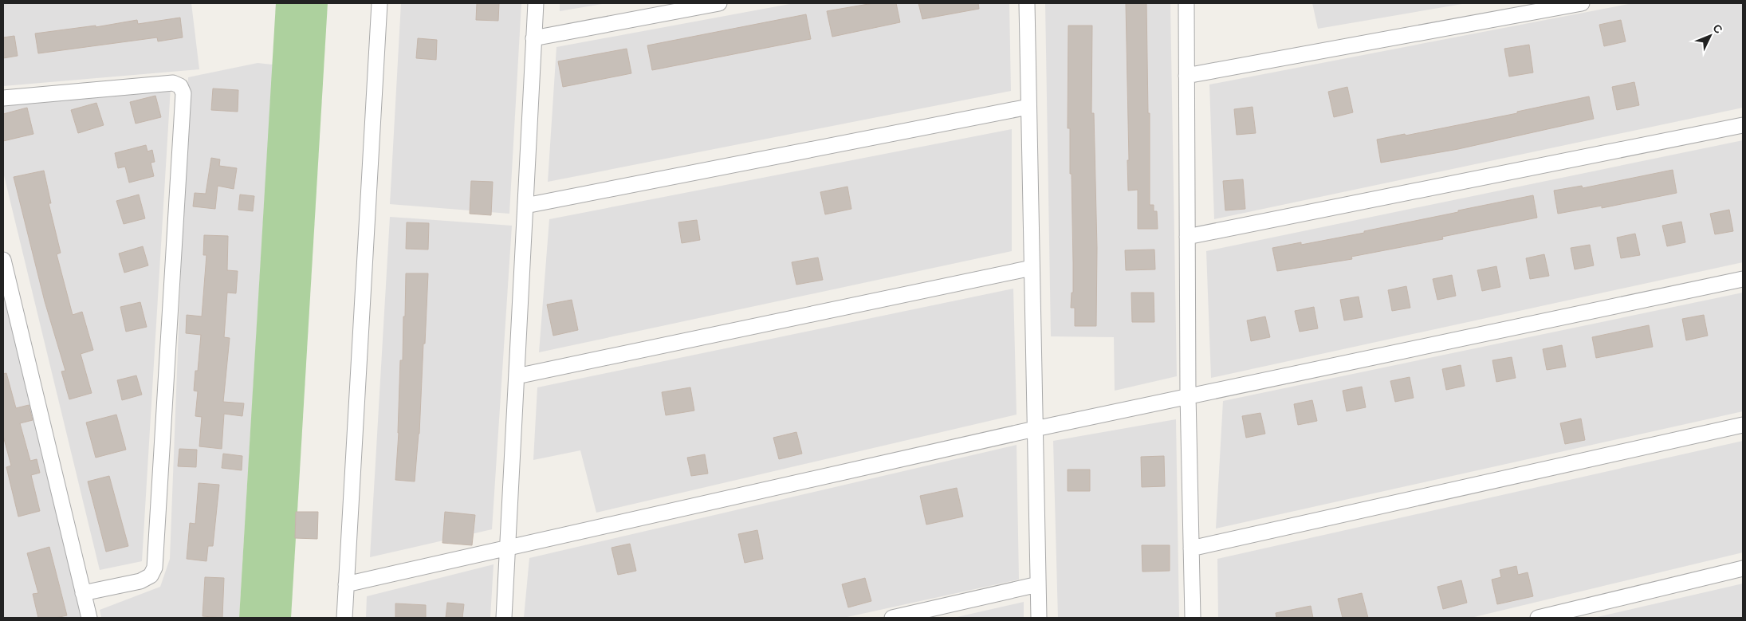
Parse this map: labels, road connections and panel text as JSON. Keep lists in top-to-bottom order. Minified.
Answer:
{"north":"top right"}
